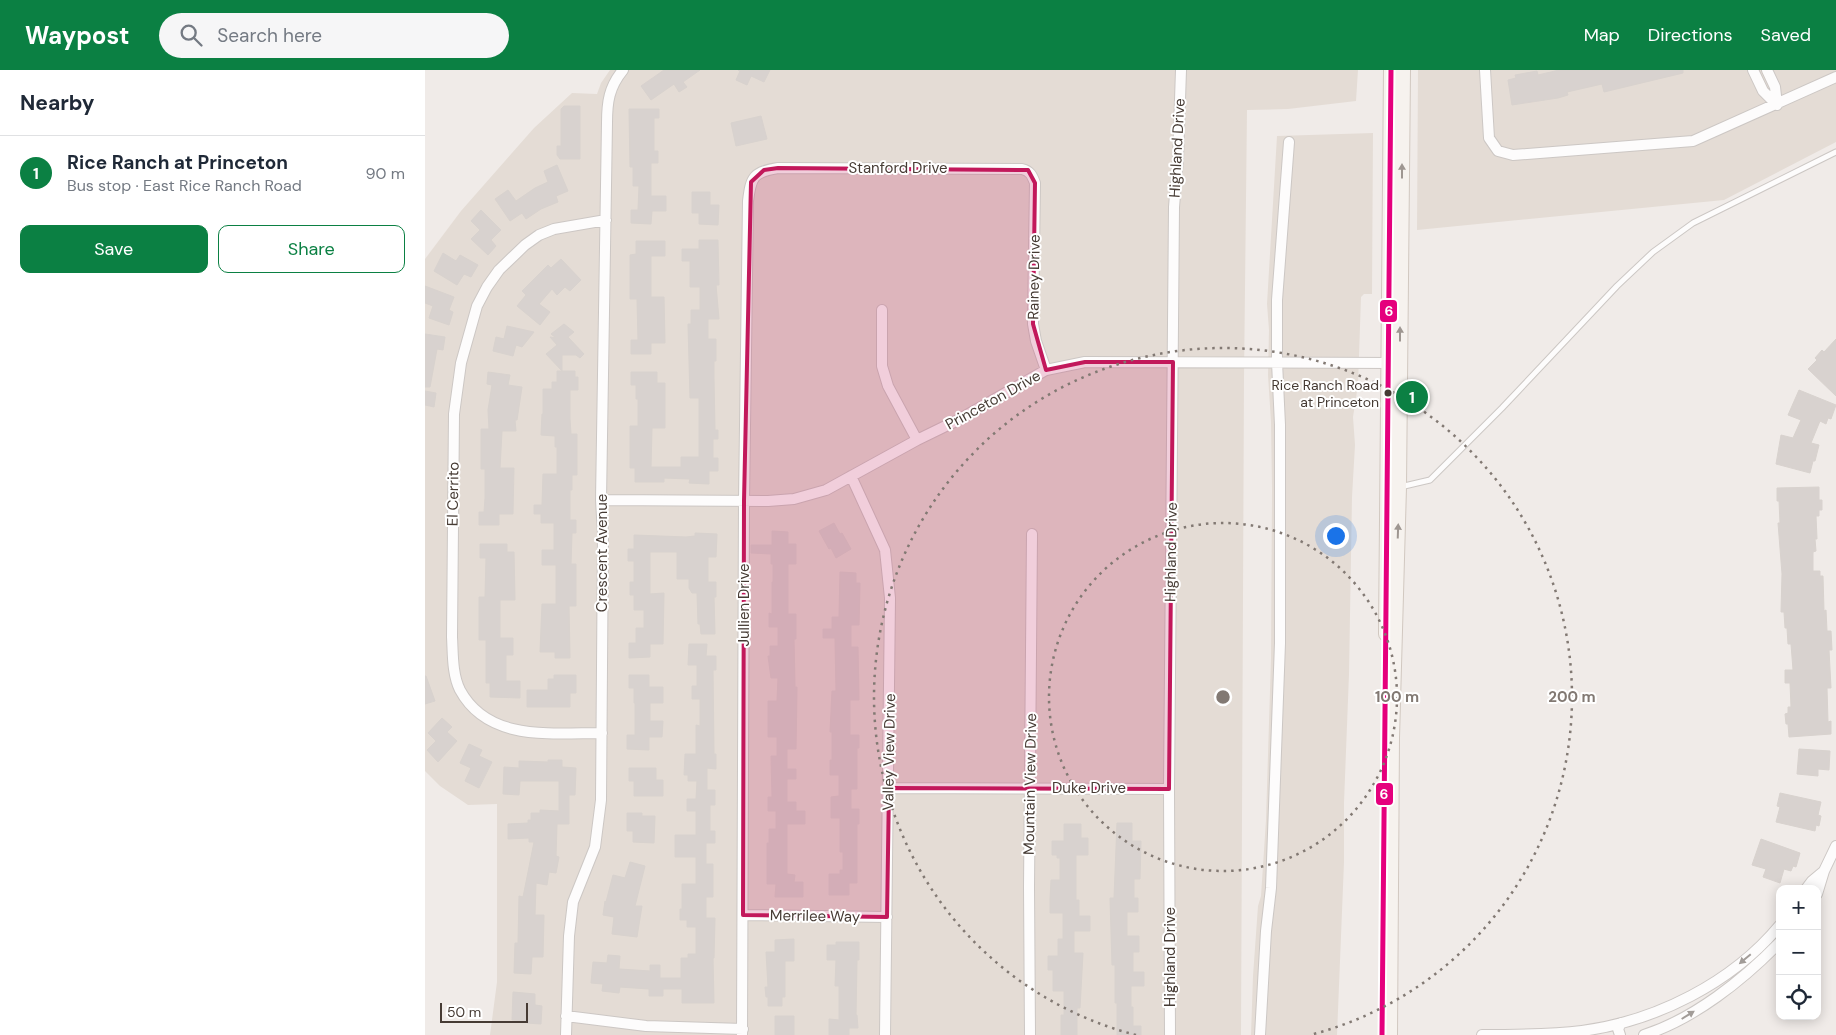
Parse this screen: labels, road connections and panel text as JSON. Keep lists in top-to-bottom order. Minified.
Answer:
{"streets":{"street":["Highland Drive","Stanford Drive","Rainey Drive","Princeton Drive","El Cerrito","Crescent Avenue","Jullien Drive","Valley View Drive","Mountain View Drive","Duke Drive","Merrilee Way"]},"crossings":[["Highland Drive","Princeton Drive"],["Highland Drive","Duke Drive"],["Stanford Drive","Rainey Drive"],["Stanford Drive","Jullien Drive"],["Rainey Drive","Princeton Drive"],["Princeton Drive","Crescent Avenue"],["Princeton Drive","Jullien Drive"],["Princeton Drive","Valley View Drive"],["El Cerrito","Crescent Avenue"],["Jullien Drive","Merrilee Way"],["Valley View Drive","Duke Drive"],["Valley View Drive","Merrilee Way"],["Mountain View Drive","Duke Drive"]],"places":["Rice Ranch Road at Princeton"],"lines":["transit line 6"],"scale_bar":"50 m","page":{"header":"Waypost","search":"Search here","nav":["Map","Directions","Saved"],"heading":"Nearby","list":[{"mark":"1","name":"Rice Ranch at Princeton","note":"Bus stop · East Rice Ranch Road","value":"90 m"}],"buttons":["Save","Share"],"pins":"1","map_buttons":["+","−"],"scale":"50 m"},"rings":["100 m","200 m"]}
